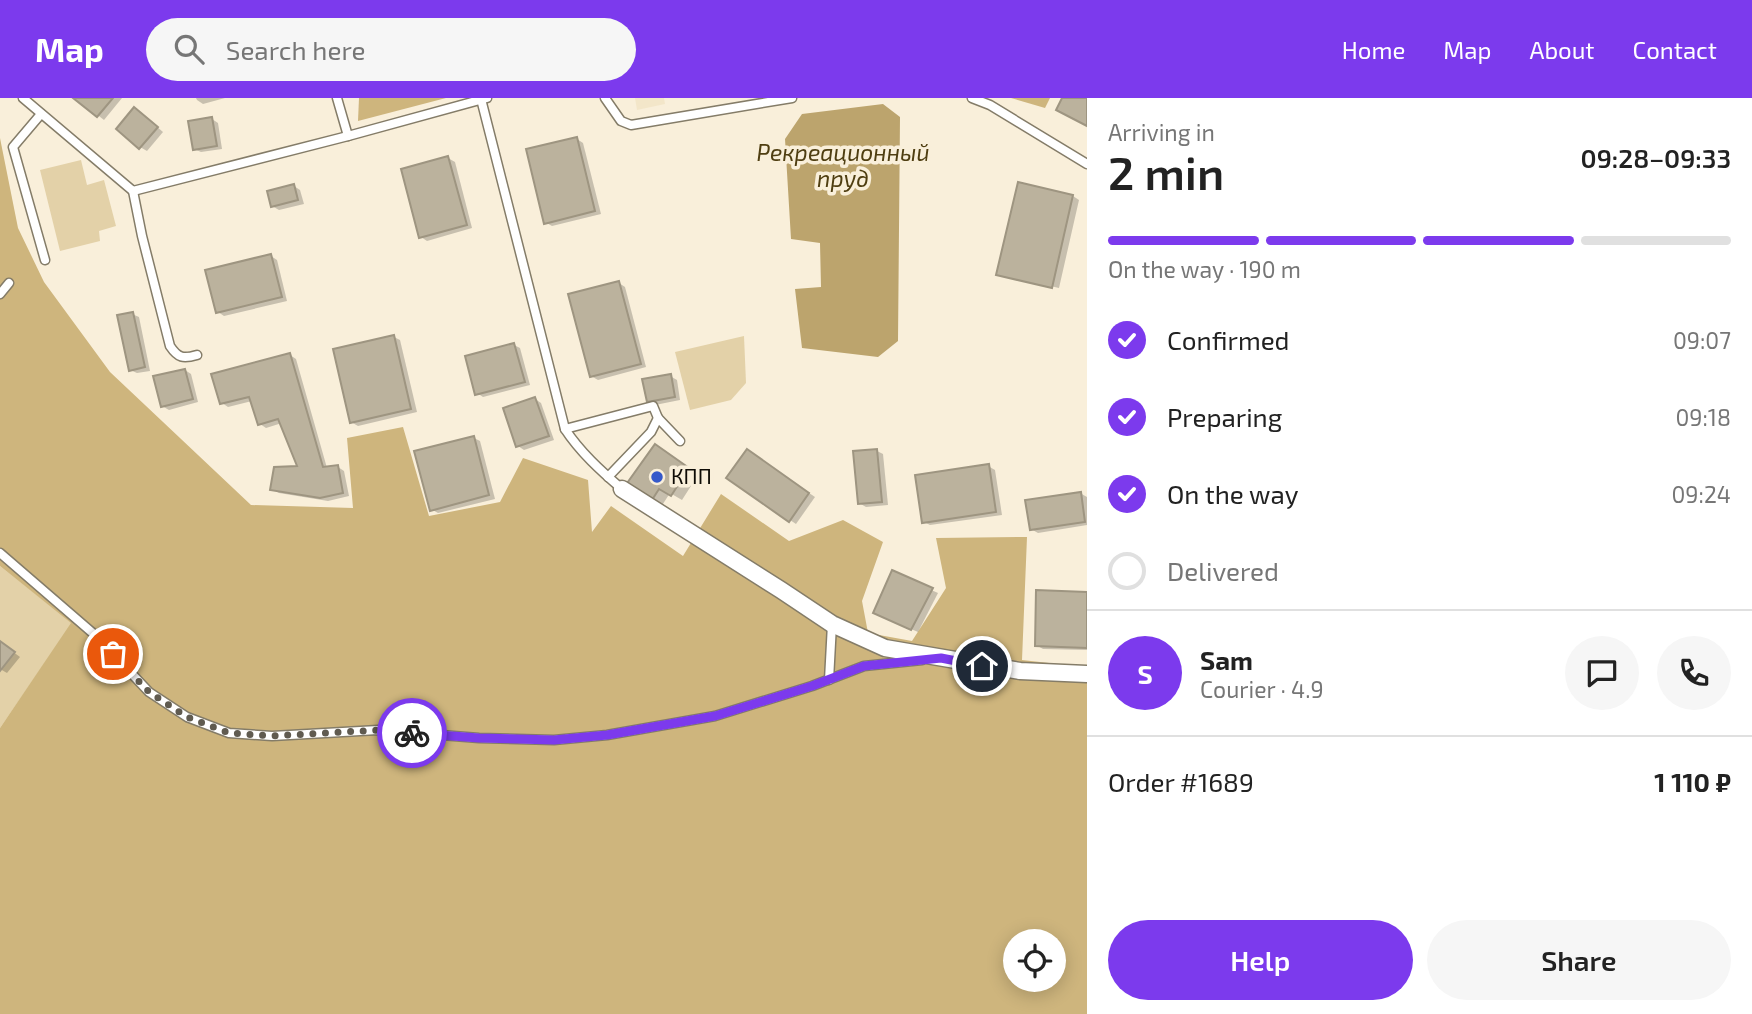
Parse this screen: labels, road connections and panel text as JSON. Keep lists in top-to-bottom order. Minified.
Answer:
{"water":["Рекреационный пруд"],"places":["КПП"],"page":{"header":"Map","search":"Search here","nav":["Home","Map","About","Contact"],"heading":["2 min","Arriving in","09:28–09:33"],"panel":["Sam","Courier · 4.9","Order #1689","1 110 ₽"],"bar":"On the way · 190 m","list":[["Confirmed","09:07"],["Preparing","09:18"],["On the way","09:24"],"Delivered"],"round":"S","buttons":["Help","Share"]}}
